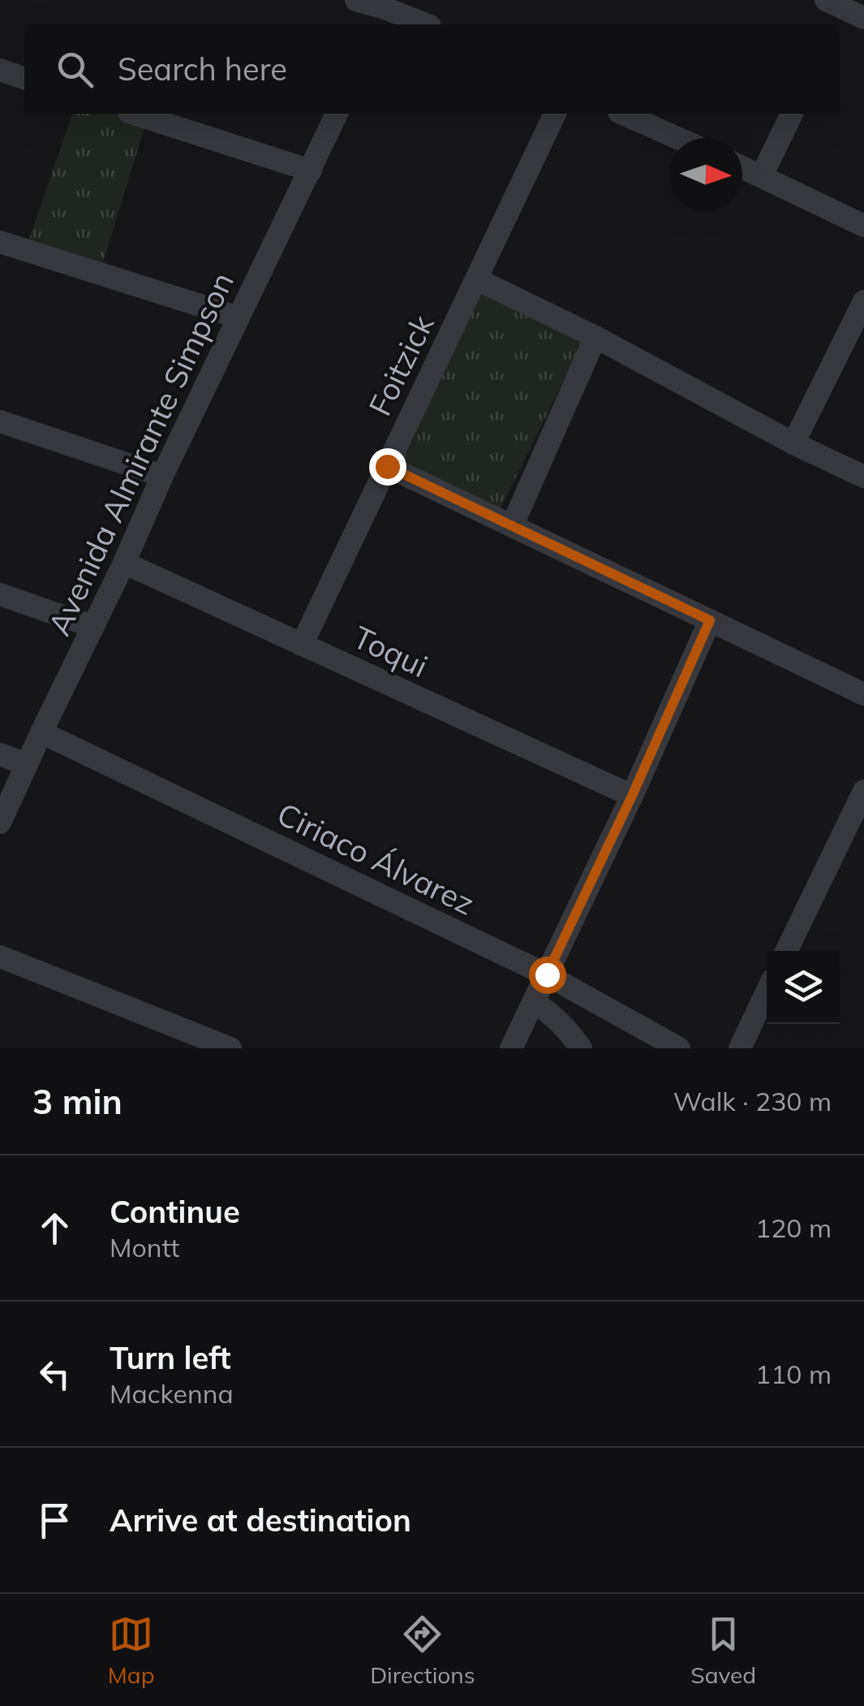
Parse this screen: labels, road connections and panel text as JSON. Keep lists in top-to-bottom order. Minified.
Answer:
{"streets":{"street":["Foitzick","Avenida Almirante Simpson","Toqui","Ciriaco Álvarez"]},"crossings":[["Foitzick","Toqui"],["Avenida Almirante Simpson","Toqui"],["Avenida Almirante Simpson","Ciriaco Álvarez"]],"north":"right","page":{"search":"Search here","heading":["3 min","Walk · 230 m"],"list":[["Continue","Montt","120 m"],["Turn left","Mackenna","110 m"],"Arrive at destination"],"nav":["Map","Directions","Saved"]}}
